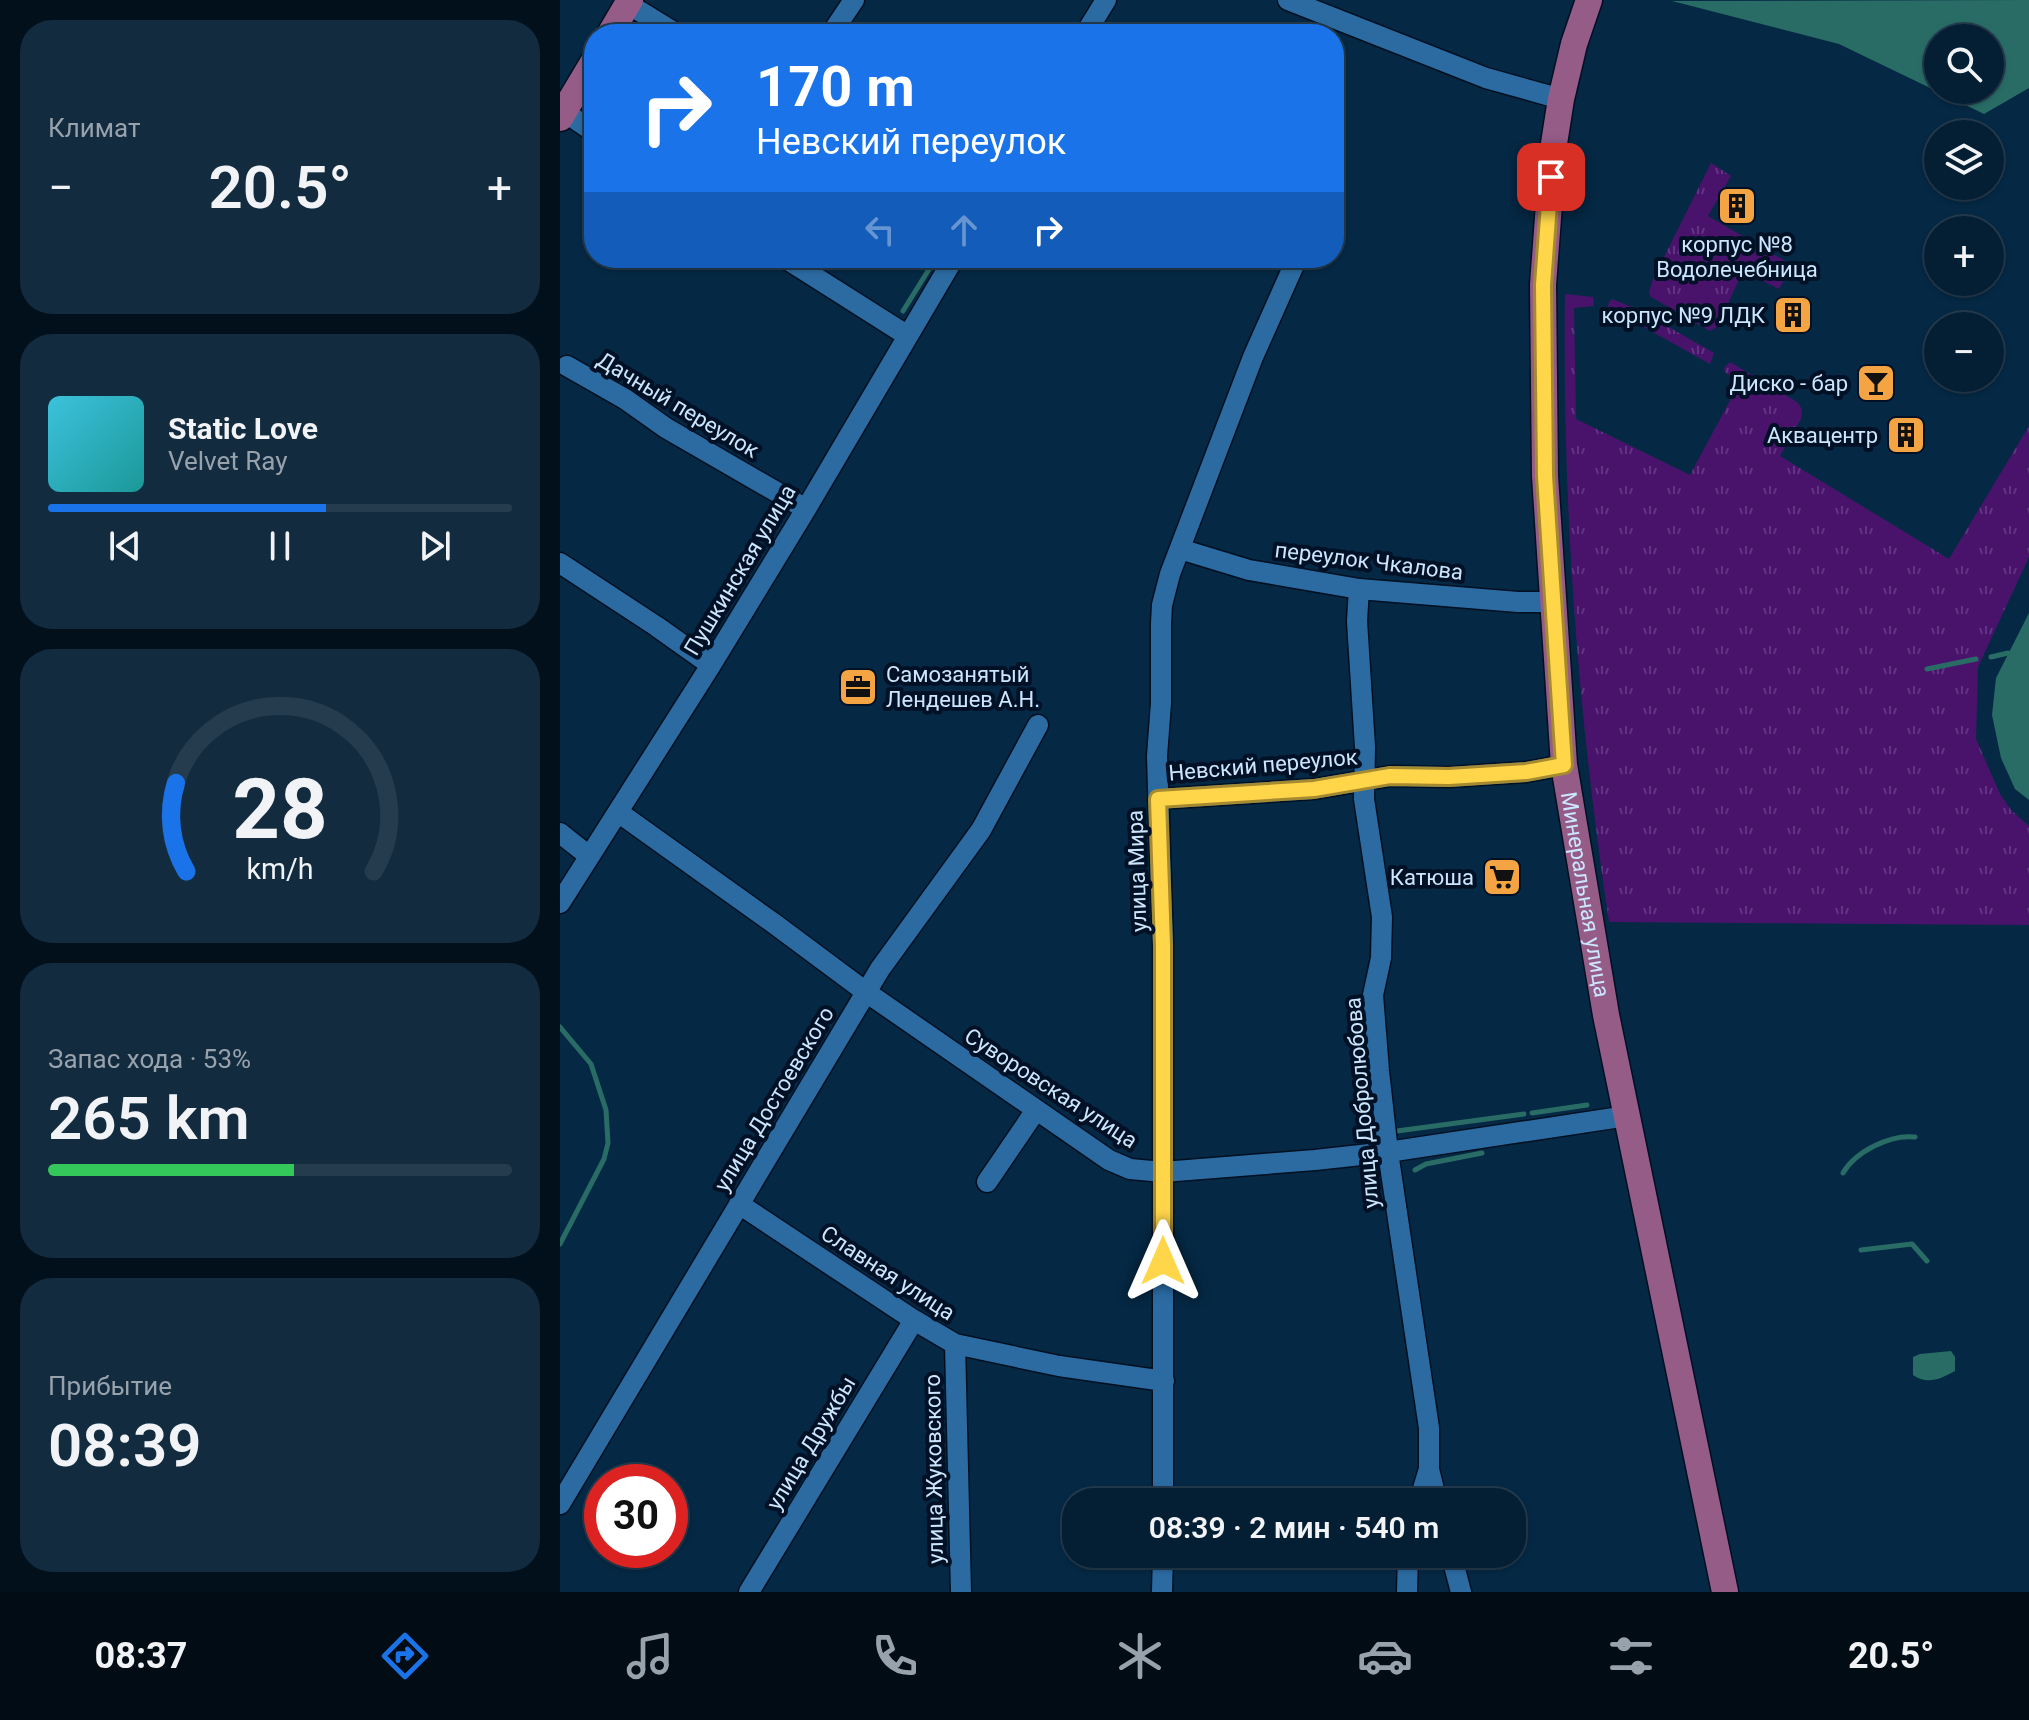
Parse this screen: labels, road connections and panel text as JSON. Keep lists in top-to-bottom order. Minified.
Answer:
{"streets":{"main road":["Минеральная улица"],"street":["Дачный переулок","переулок Чкалова","Пушкинская улица","Невский переулок","улица Мира","Суворовская улица","улица Достоевского","улица Добролюбова","Славная улица","улица Дружбы","улица Жуковского"]},"crossings":[["Дачный переулок","Пушкинская улица"],["переулок Чкалова","улица Мира"],["переулок Чкалова","Минеральная улица"],["переулок Чкалова","улица Добролюбова"],["Пушкинская улица","Суворовская улица"],["Невский переулок","улица Мира"],["Невский переулок","Минеральная улица"],["Невский переулок","улица Добролюбова"],["улица Мира","Суворовская улица"],["улица Мира","Славная улица"],["Минеральная улица","Суворовская улица"],["Суворовская улица","улица Достоевского"],["Суворовская улица","улица Добролюбова"],["улица Достоевского","Славная улица"],["Славная улица","улица Дружбы"],["Славная улица","улица Жуковского"]],"places":{"building":["корпус №8 Водолечебница","корпус №9 ЛДК","Аквацентр"],"bar":["Диско - бар"],"office":["Самозанятый Лендешев А.Н."],"supermarket":["Катюша"]},"page":{"tile":["Климат",["Запас хода · 53%","265 km"],["Прибытие","08:39"]],"map_buttons":["+","−"],"turn":["170 m","Невский переулок"],"heat":["−","20.5°","+"],"song":["Static Love","Velvet Ray"],"limit":"30","trip":"08:39 · 2 мин · 540 m","tabs":["08:37","20.5°"],"gauge":["28","km/h"]}}
